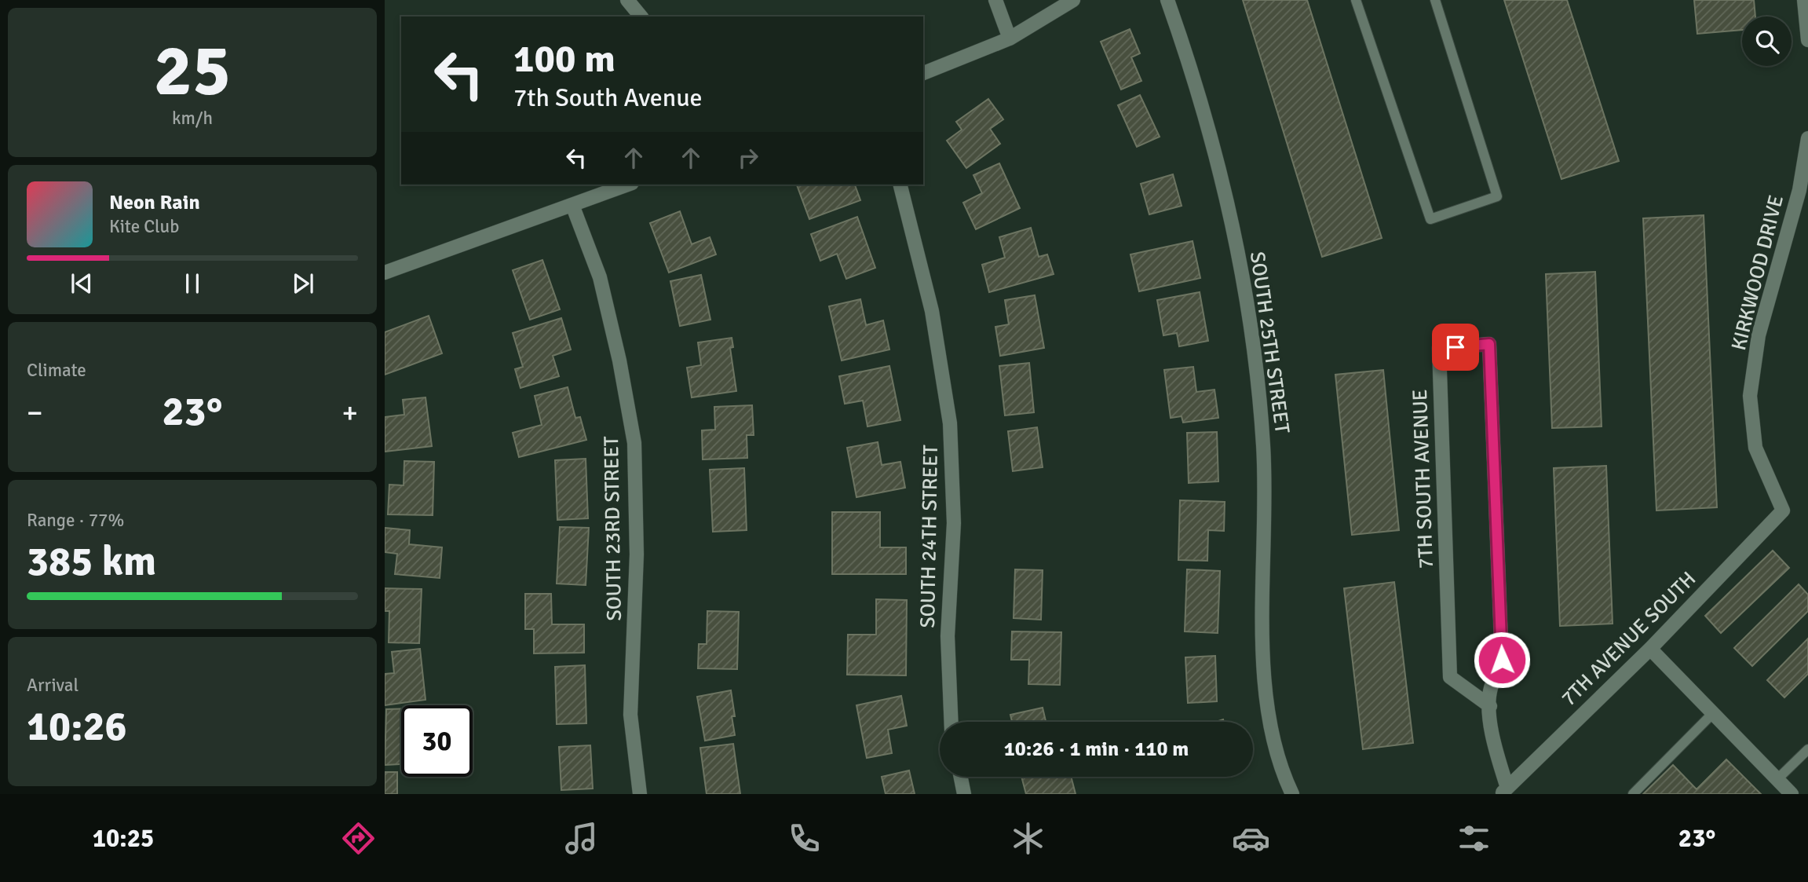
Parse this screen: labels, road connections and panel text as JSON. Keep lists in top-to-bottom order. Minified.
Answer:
{"streets":{"street":["KIRKWOOD DRIVE","SOUTH 25TH STREET","7TH SOUTH AVENUE","SOUTH 23RD STREET","SOUTH 24TH STREET","7TH AVENUE SOUTH"]},"crossings":[["KIRKWOOD DRIVE","7TH AVENUE SOUTH"],["7TH SOUTH AVENUE","7TH AVENUE SOUTH"]],"page":{"tile":[["25","km/h"],"Climate",["Range · 77%","385 km"],["Arrival","10:26"]],"turn":["100 m","7th South Avenue"],"song":["Neon Rain","Kite Club"],"heat":["−","23°","+"],"limit":"30","trip":"10:26 · 1 min · 110 m","tabs":["10:25","23°"]}}
